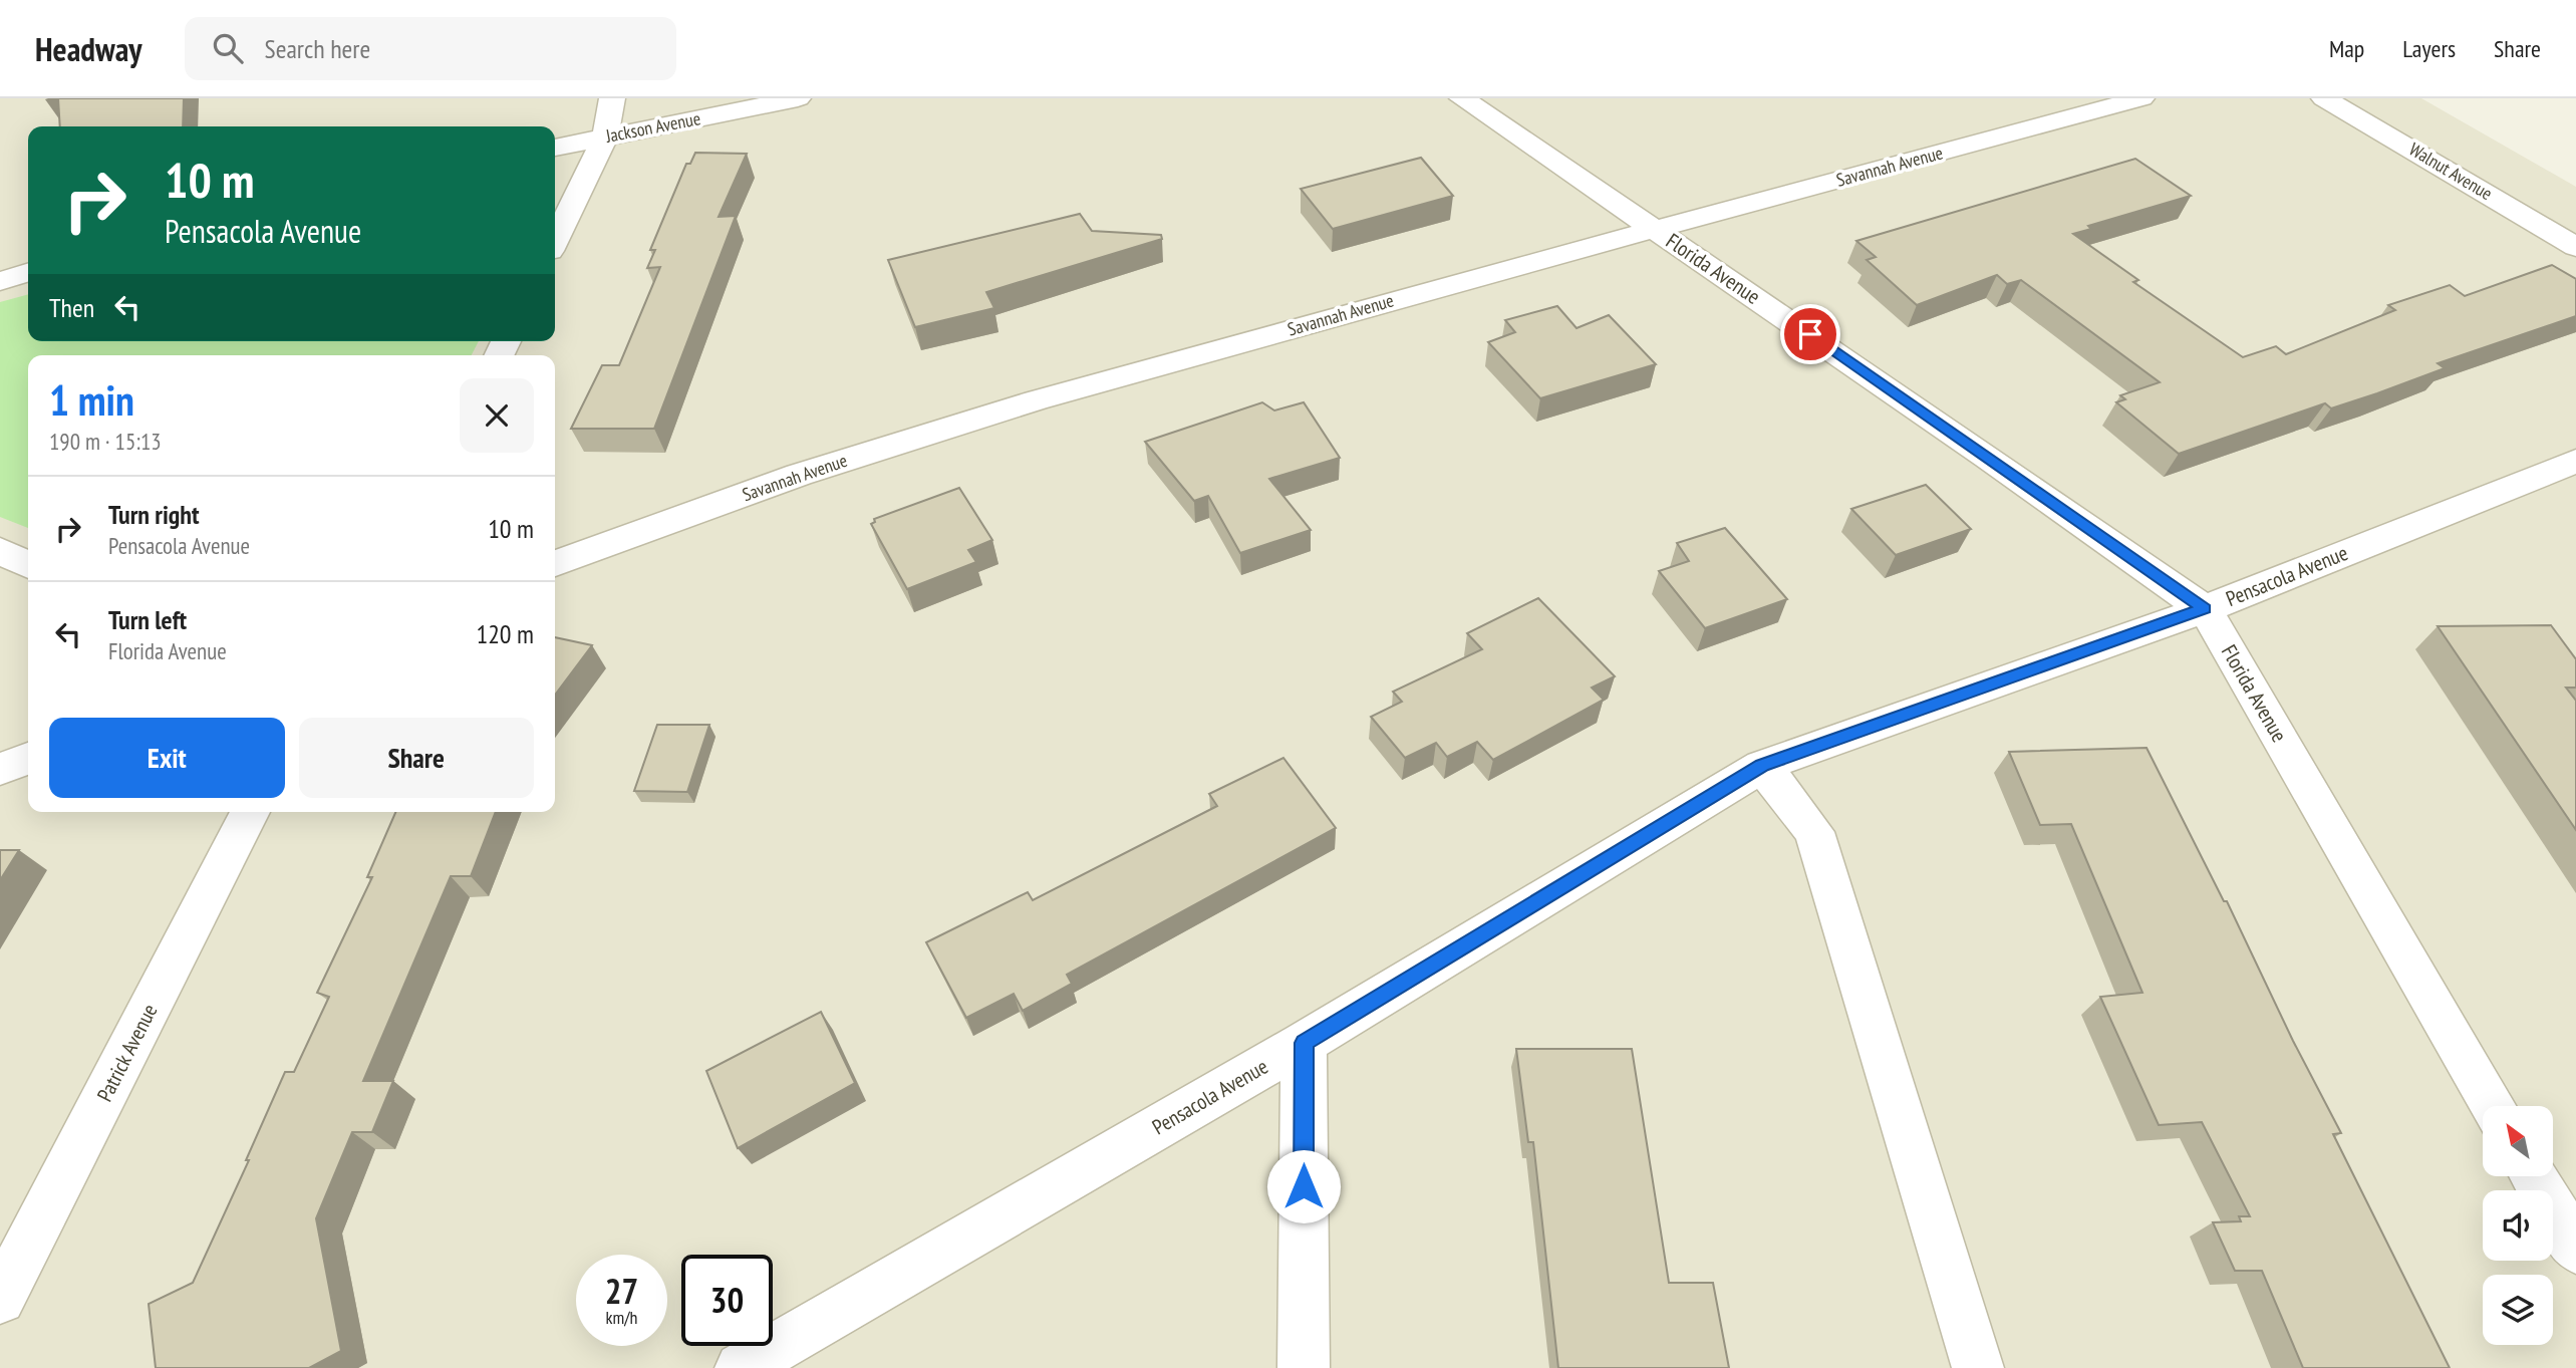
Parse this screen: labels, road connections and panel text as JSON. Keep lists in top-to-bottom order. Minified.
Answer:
{"streets":{"street":["Jackson Avenue","Savannah Avenue","Walnut Avenue","Florida Avenue","Pensacola Avenue","Patrick Avenue"]},"crossings":[["Savannah Avenue","Florida Avenue"],["Florida Avenue","Pensacola Avenue"]],"north":"top left","page":{"header":"Headway","search":"Search here","nav":["Map","Layers","Share"],"turn":["10 m","Pensacola Avenue"],"then":"Then","heading":["1 min","190 m · 15:13"],"list":[{"name":"Turn right","note":"Pensacola Avenue","value":"10 m"},{"name":"Turn left","note":"Florida Avenue","value":"120 m"}],"buttons":["Exit","Share"],"speed":"27 km/h","limit":"30"}}
